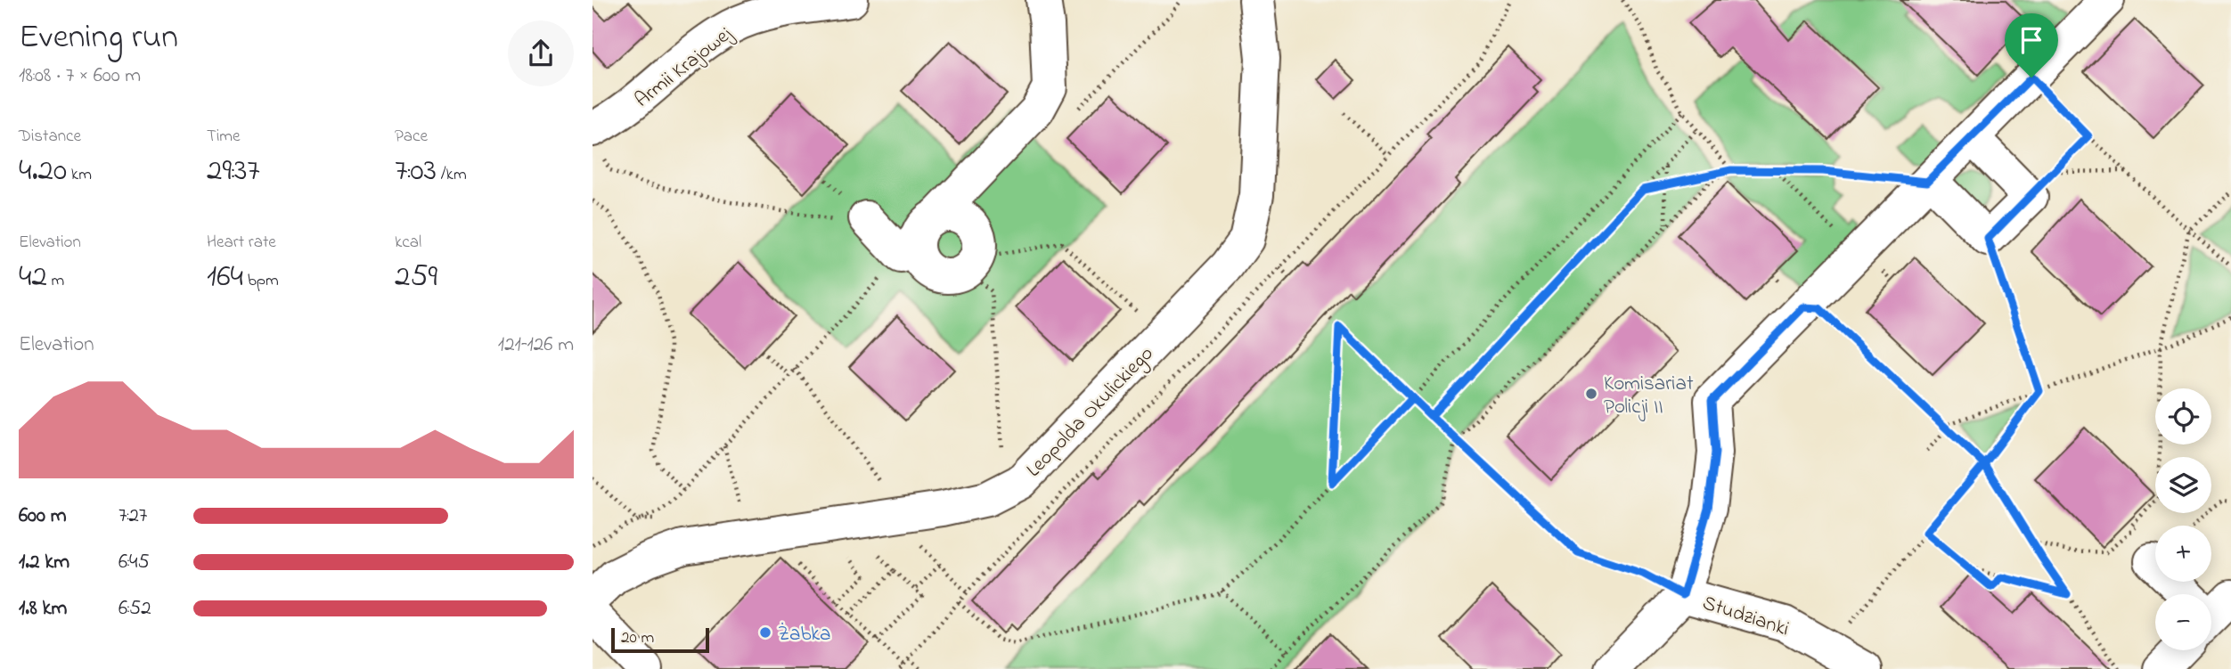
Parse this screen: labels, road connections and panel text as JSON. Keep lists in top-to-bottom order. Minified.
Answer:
{"streets":{"street":["Armii Krajowej","Leopolda Okulickiego","Studzianki"]},"places":["Komisariat Policji II","Żabka"],"scale_bar":"20 m","page":{"heading":["Evening run","18:08 · 7 × 600 m"],"stats":[["Distance","4.20 km"],["Time","29:37"],["Pace","7:03 /km"],["Elevation","42 m"],["Heart rate","164 bpm"],["kcal","259"]],"chart":["Elevation","121–126 m"],"map_buttons":["+","−"],"list":[{"name":"600 m","note":"7:27"},{"name":"1.2 km","note":"6:45"},{"name":"1.8 km","note":"6:52"}],"scale":"20 m"}}
